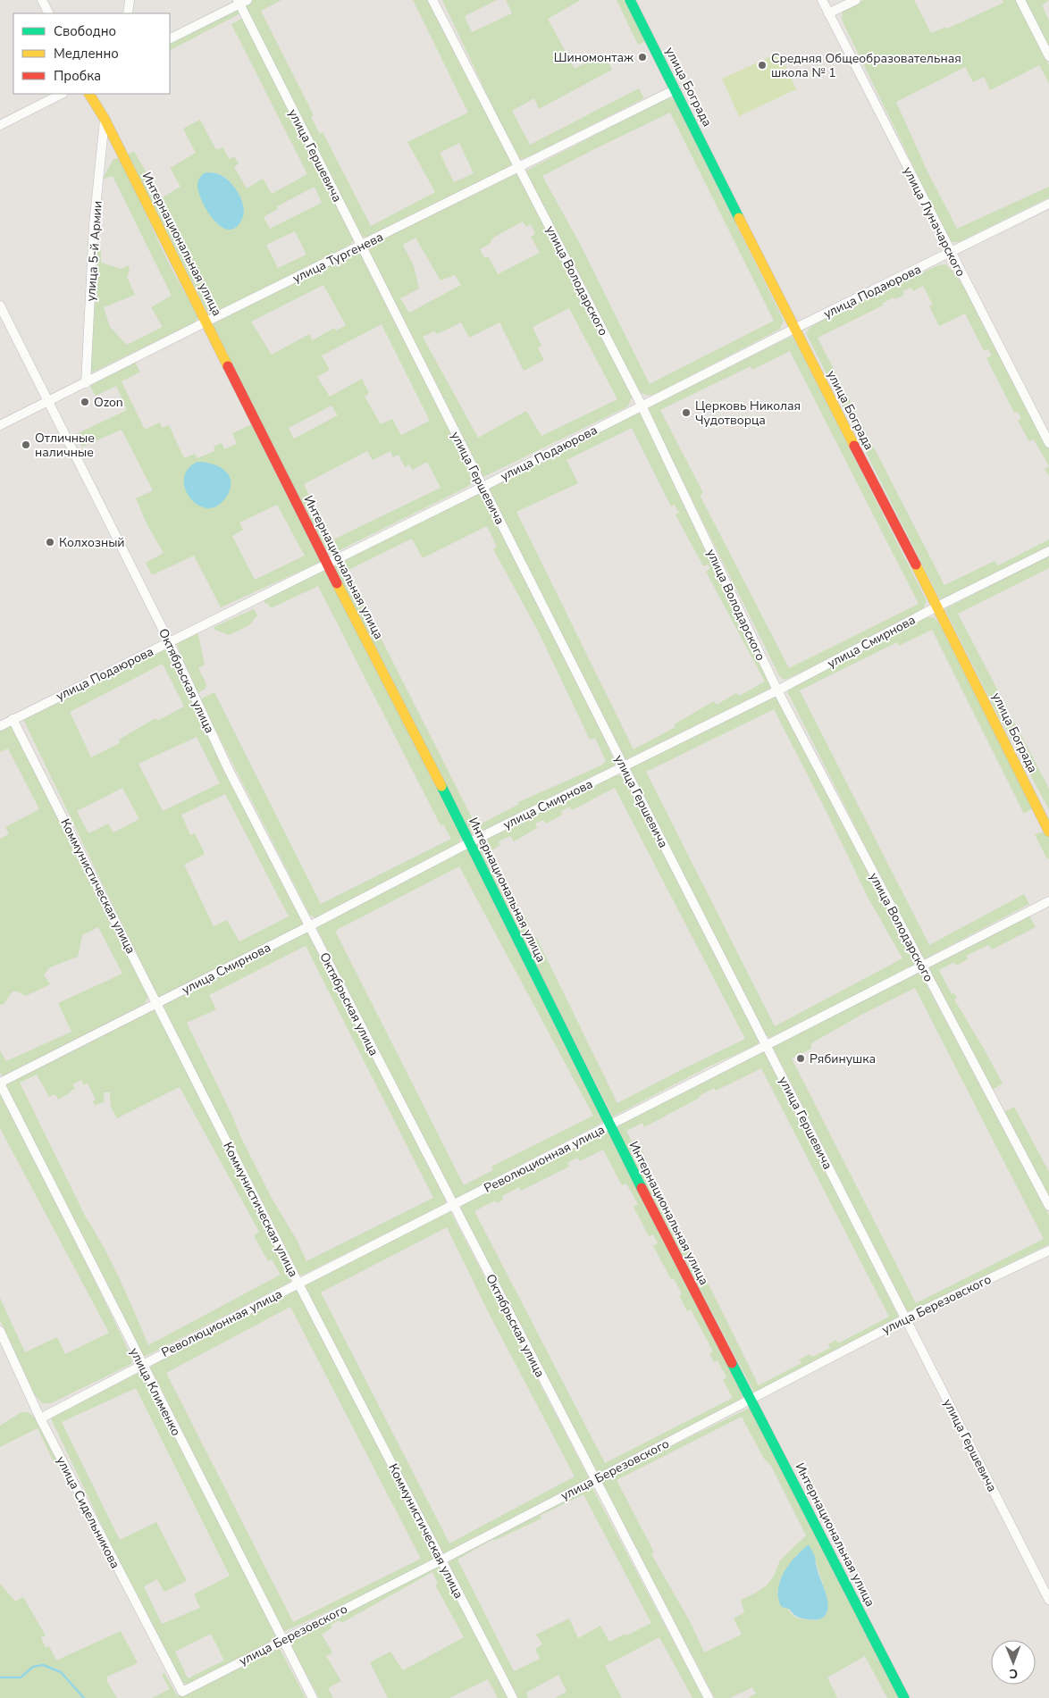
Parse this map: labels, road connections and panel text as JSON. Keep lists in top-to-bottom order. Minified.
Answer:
{"streets":{"street":["улица Бограда","улица Гершевича","улица Луначарского","Интернациональная улица","улица 5-й Армии","улица Тургенева","улица Володарского","улица Подаюрова","улица Смирнова","Октябрьская улица","Коммунистическая улица","Революционная улица","улица Березовского","улица Клименко","улица Сидельникова"]},"crossings":[["улица Бограда","улица Тургенева"],["улица Бограда","улица Подаюрова"],["улица Бограда","улица Смирнова"],["улица Гершевича","улица Тургенева"],["улица Гершевича","улица Подаюрова"],["улица Гершевича","улица Смирнова"],["улица Гершевича","Революционная улица"],["улица Гершевича","улица Березовского"],["улица Луначарского","улица Подаюрова"],["Интернациональная улица","улица 5-й Армии"],["Интернациональная улица","улица Тургенева"],["Интернациональная улица","улица Подаюрова"],["Интернациональная улица","улица Смирнова"],["Интернациональная улица","Революционная улица"],["Интернациональная улица","улица Березовского"],["улица 5-й Армии","улица Тургенева"],["улица Тургенева","улица Володарского"],["улица Тургенева","Октябрьская улица"],["улица Володарского","улица Подаюрова"],["улица Володарского","улица Смирнова"],["улица Володарского","Революционная улица"],["улица Подаюрова","Октябрьская улица"],["улица Подаюрова","Коммунистическая улица"],["улица Смирнова","Октябрьская улица"],["улица Смирнова","Коммунистическая улица"],["улица Смирнова","улица Клименко"],["Октябрьская улица","Революционная улица"],["Октябрьская улица","улица Березовского"],["Коммунистическая улица","Революционная улица"],["Коммунистическая улица","улица Березовского"],["Революционная улица","улица Клименко"],["Революционная улица","улица Сидельникова"],["улица Березовского","улица Клименко"],["улица Березовского","улица Сидельникова"]],"places":["Шиномонтаж","Средняя Общеобразовательная школа № 1","Ozon","Церковь Николая Чудотворца","Отличные наличные","Колхозный","Рябинушка"],"legend":["Свободно","Медленно","Пробка"],"north":"bottom"}
